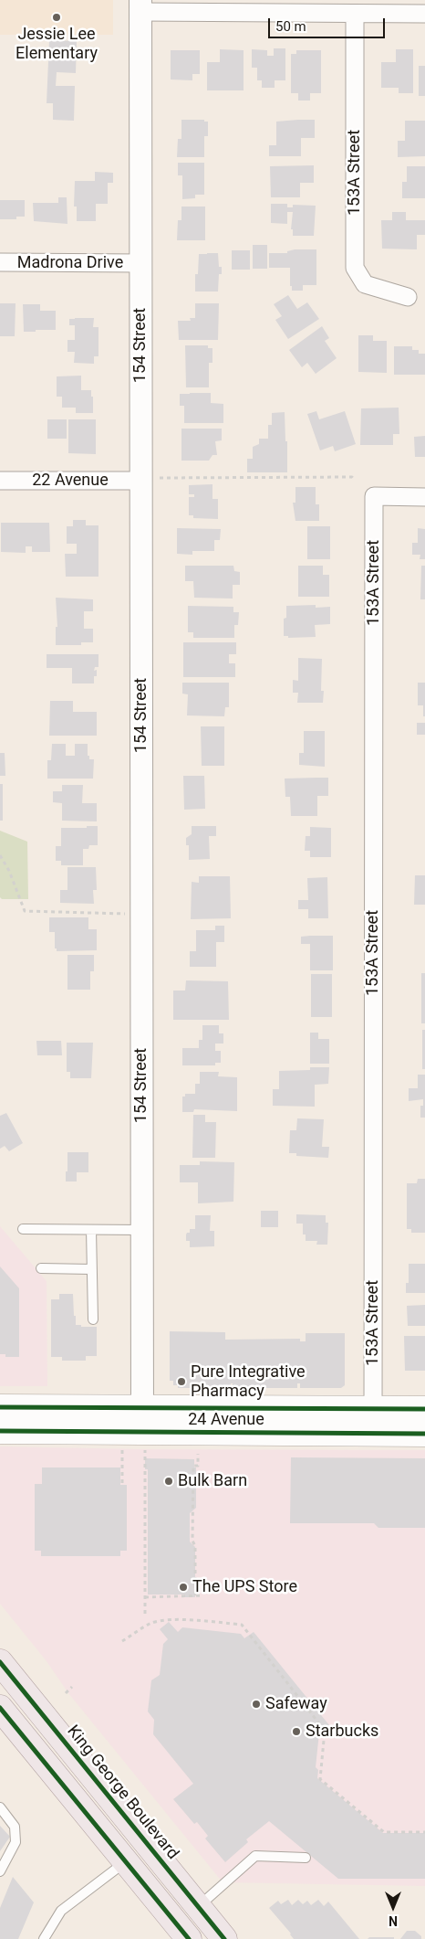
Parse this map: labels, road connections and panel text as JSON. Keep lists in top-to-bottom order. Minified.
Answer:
{"streets":{"main road":["24 Avenue","King George Boulevard"],"street":["153A Street","Madrona Drive","154 Street","22 Avenue"]},"crossings":[["153A Street","24 Avenue"],["Madrona Drive","154 Street"],["154 Street","22 Avenue"],["154 Street","24 Avenue"]],"places":["Jessie Lee Elementary","Pure Integrative Pharmacy","Bulk Barn","The UPS Store","Safeway","Starbucks"],"scale_bar":"50 m","north":"bottom"}
